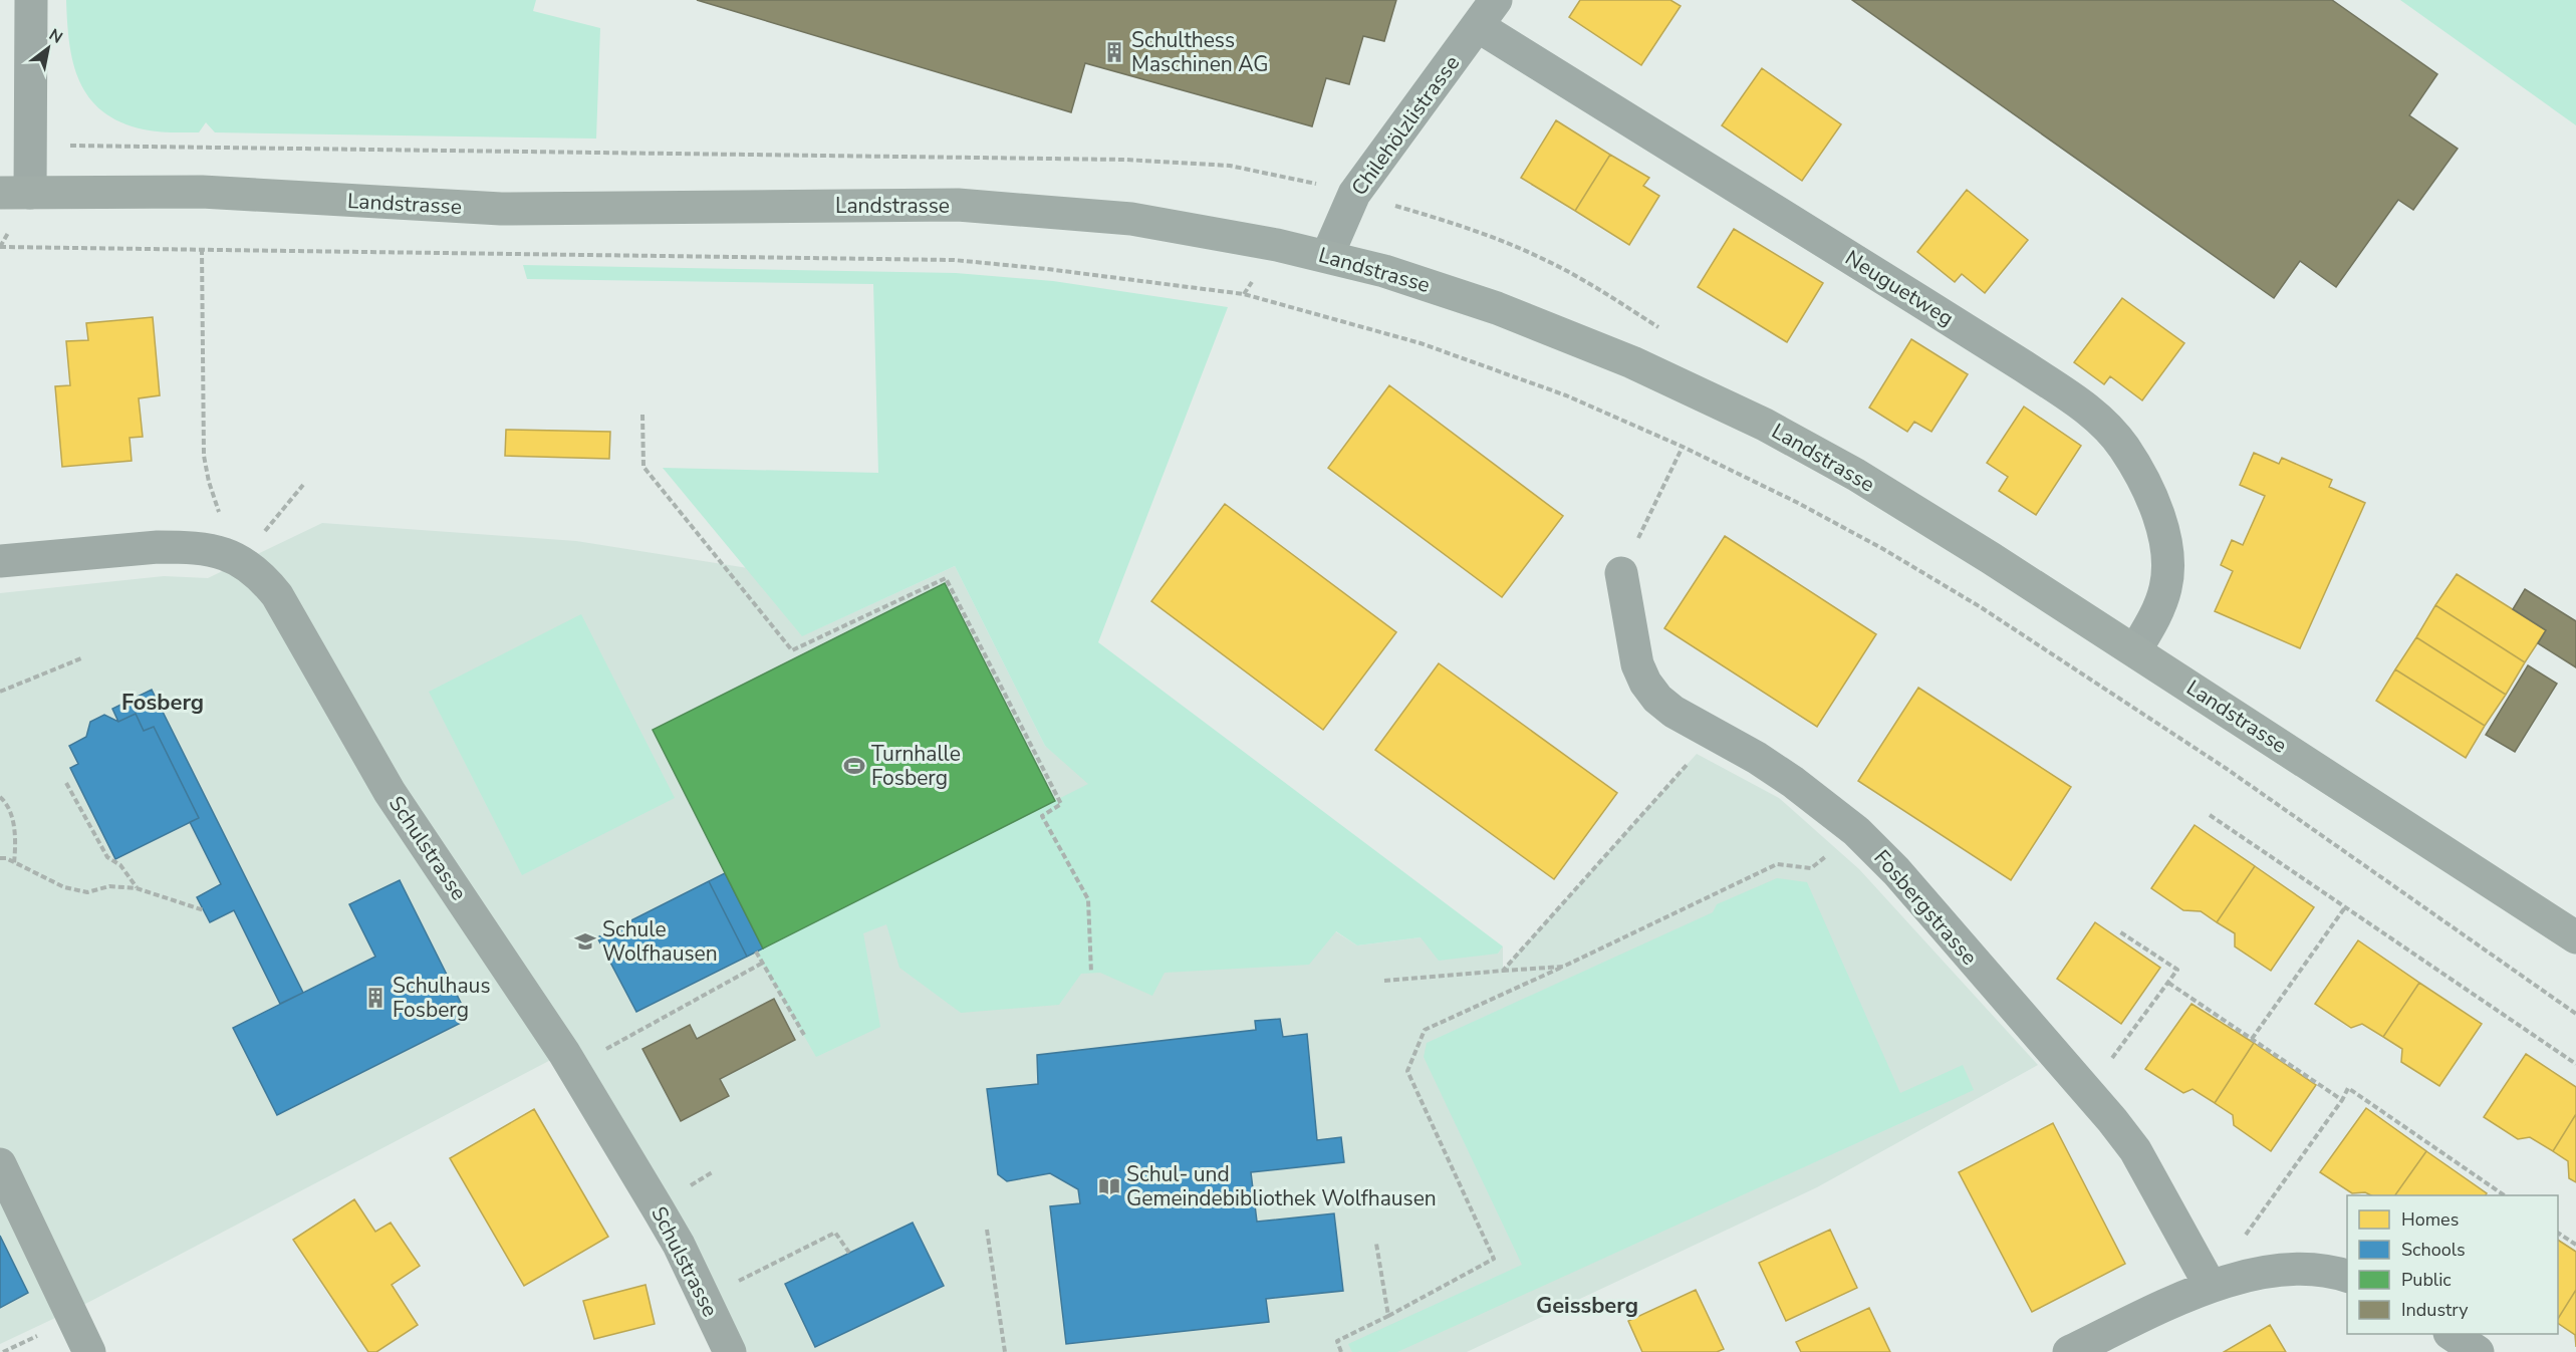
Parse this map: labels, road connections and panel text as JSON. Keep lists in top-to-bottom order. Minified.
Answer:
{"streets":{"main road":["Landstrasse"],"street":["Chilehölzlistrasse","Neuguetweg","Schulstrasse","Fosbergstrasse"]},"crossings":[["Chilehölzlistrasse","Landstrasse"],["Chilehölzlistrasse","Neuguetweg"],["Landstrasse","Neuguetweg"]],"districts":["Fosberg","Geissberg"],"places":{"building":["Schulthess Maschinen AG","Schulhaus Fosberg"],"sports":["Turnhalle Fosberg"],"school or university":["Schule Wolfhausen"],"library":["Schul- und Gemeindebibliothek Wolfhausen"]},"legend":["Homes","Schools","Public","Industry"],"north":"top right"}
